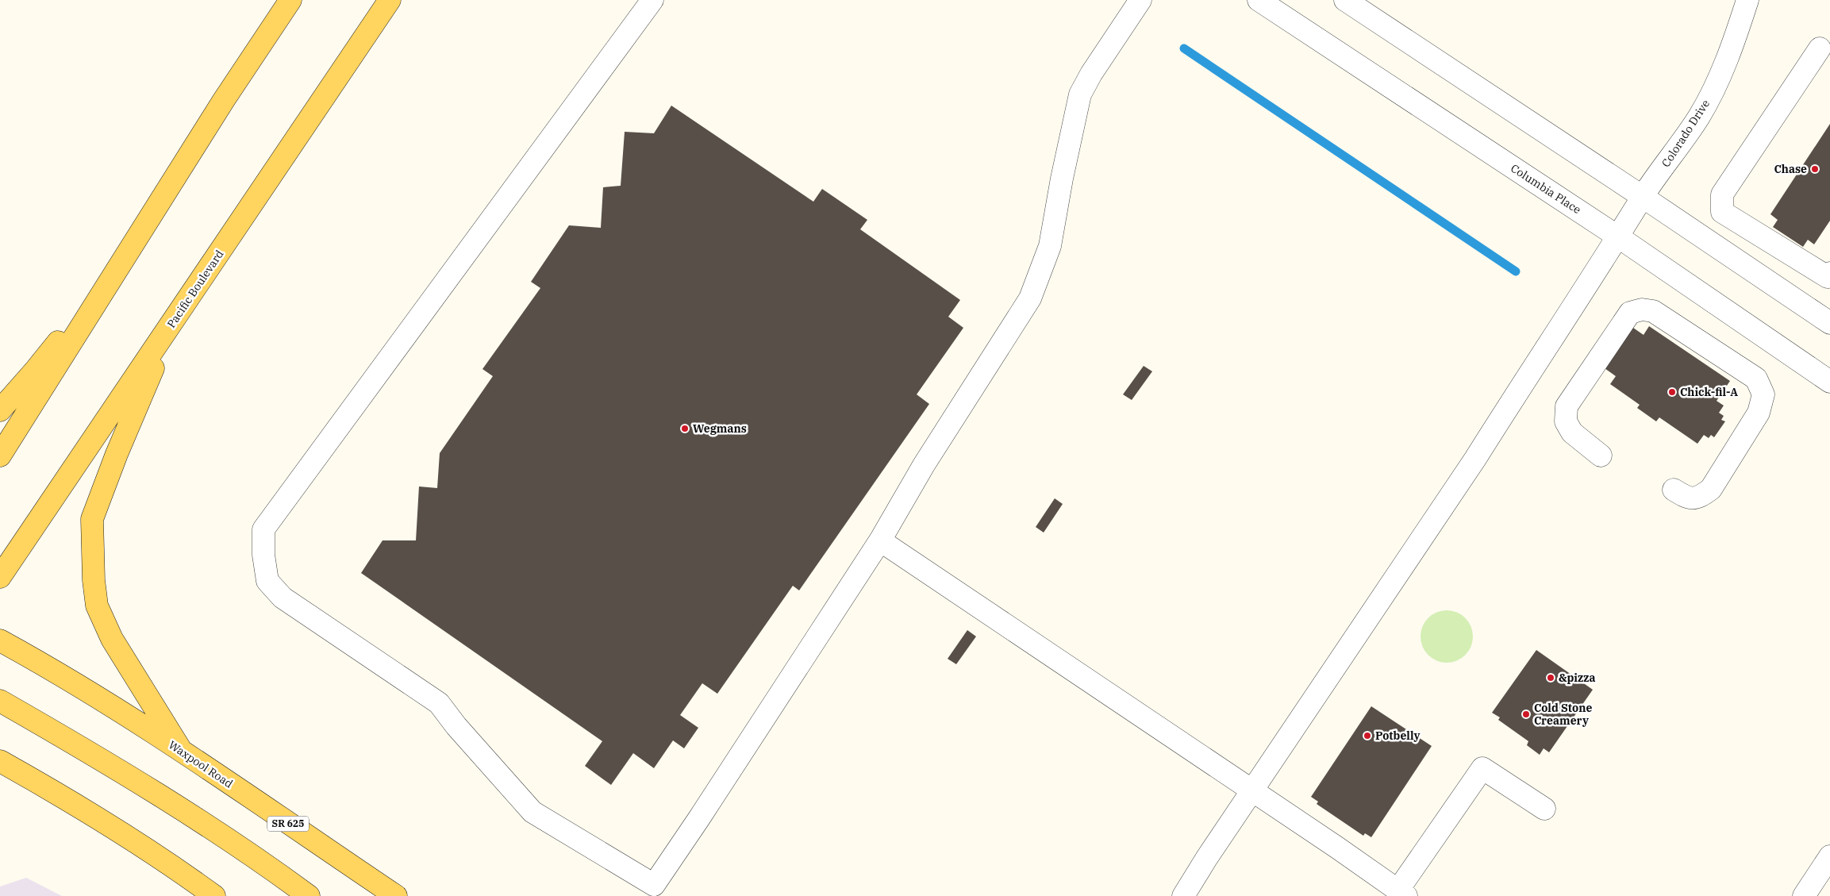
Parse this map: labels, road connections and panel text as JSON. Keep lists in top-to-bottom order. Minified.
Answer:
{"streets":{"main road":["Pacific Boulevard","Waxpool Road","SR 625"],"street":["Colorado Drive","Columbia Place"]},"crossings":[["Colorado Drive","Columbia Place"]],"places":["Chase","Chick-fil-A","Wegmans","&pizza","Cold Stone Creamery","Potbelly"]}
